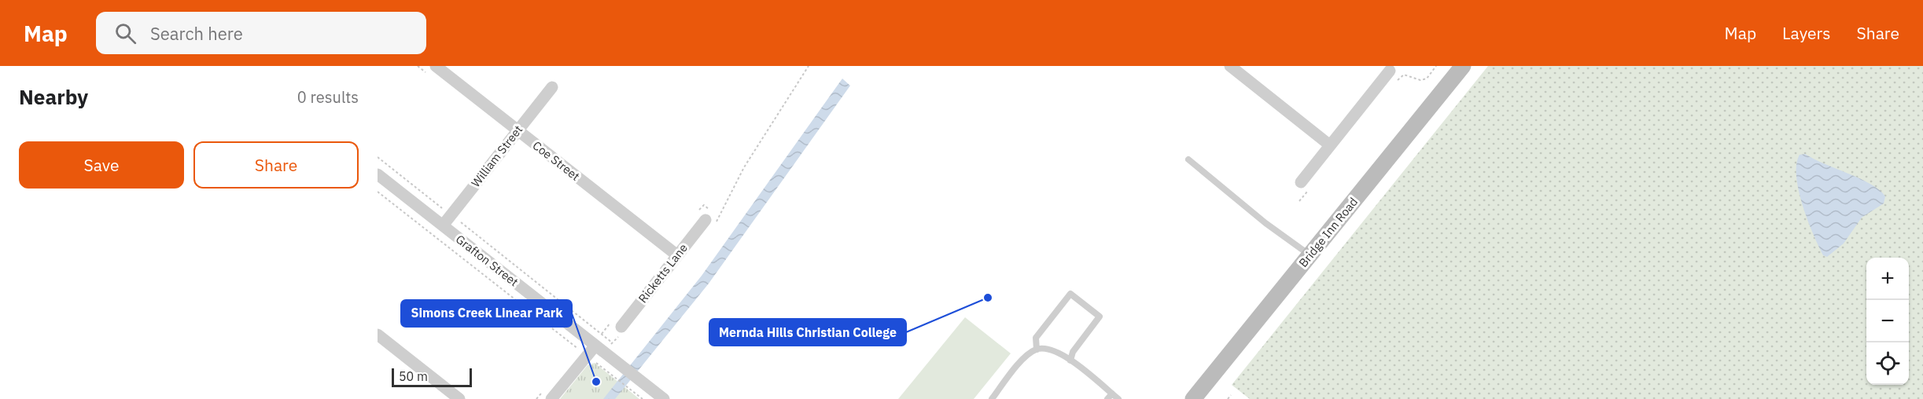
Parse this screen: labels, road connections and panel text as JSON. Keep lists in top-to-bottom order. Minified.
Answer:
{"streets":{"main road":["Bridge Inn Road"],"street":["William Street","Coe Street","Grafton Street","Ricketts Lane"]},"crossings":[["William Street","Coe Street"],["William Street","Grafton Street"],["Coe Street","Ricketts Lane"]],"places":["Mernda Hills Christian College","Simons Creek Linear Park"],"scale_bar":"50 m","page":{"header":"Map","search":"Search here","nav":["Map","Layers","Share"],"heading":["Nearby","0 results"],"buttons":["Save","Share"],"map_buttons":["+","−"],"scale":"50 m"}}
